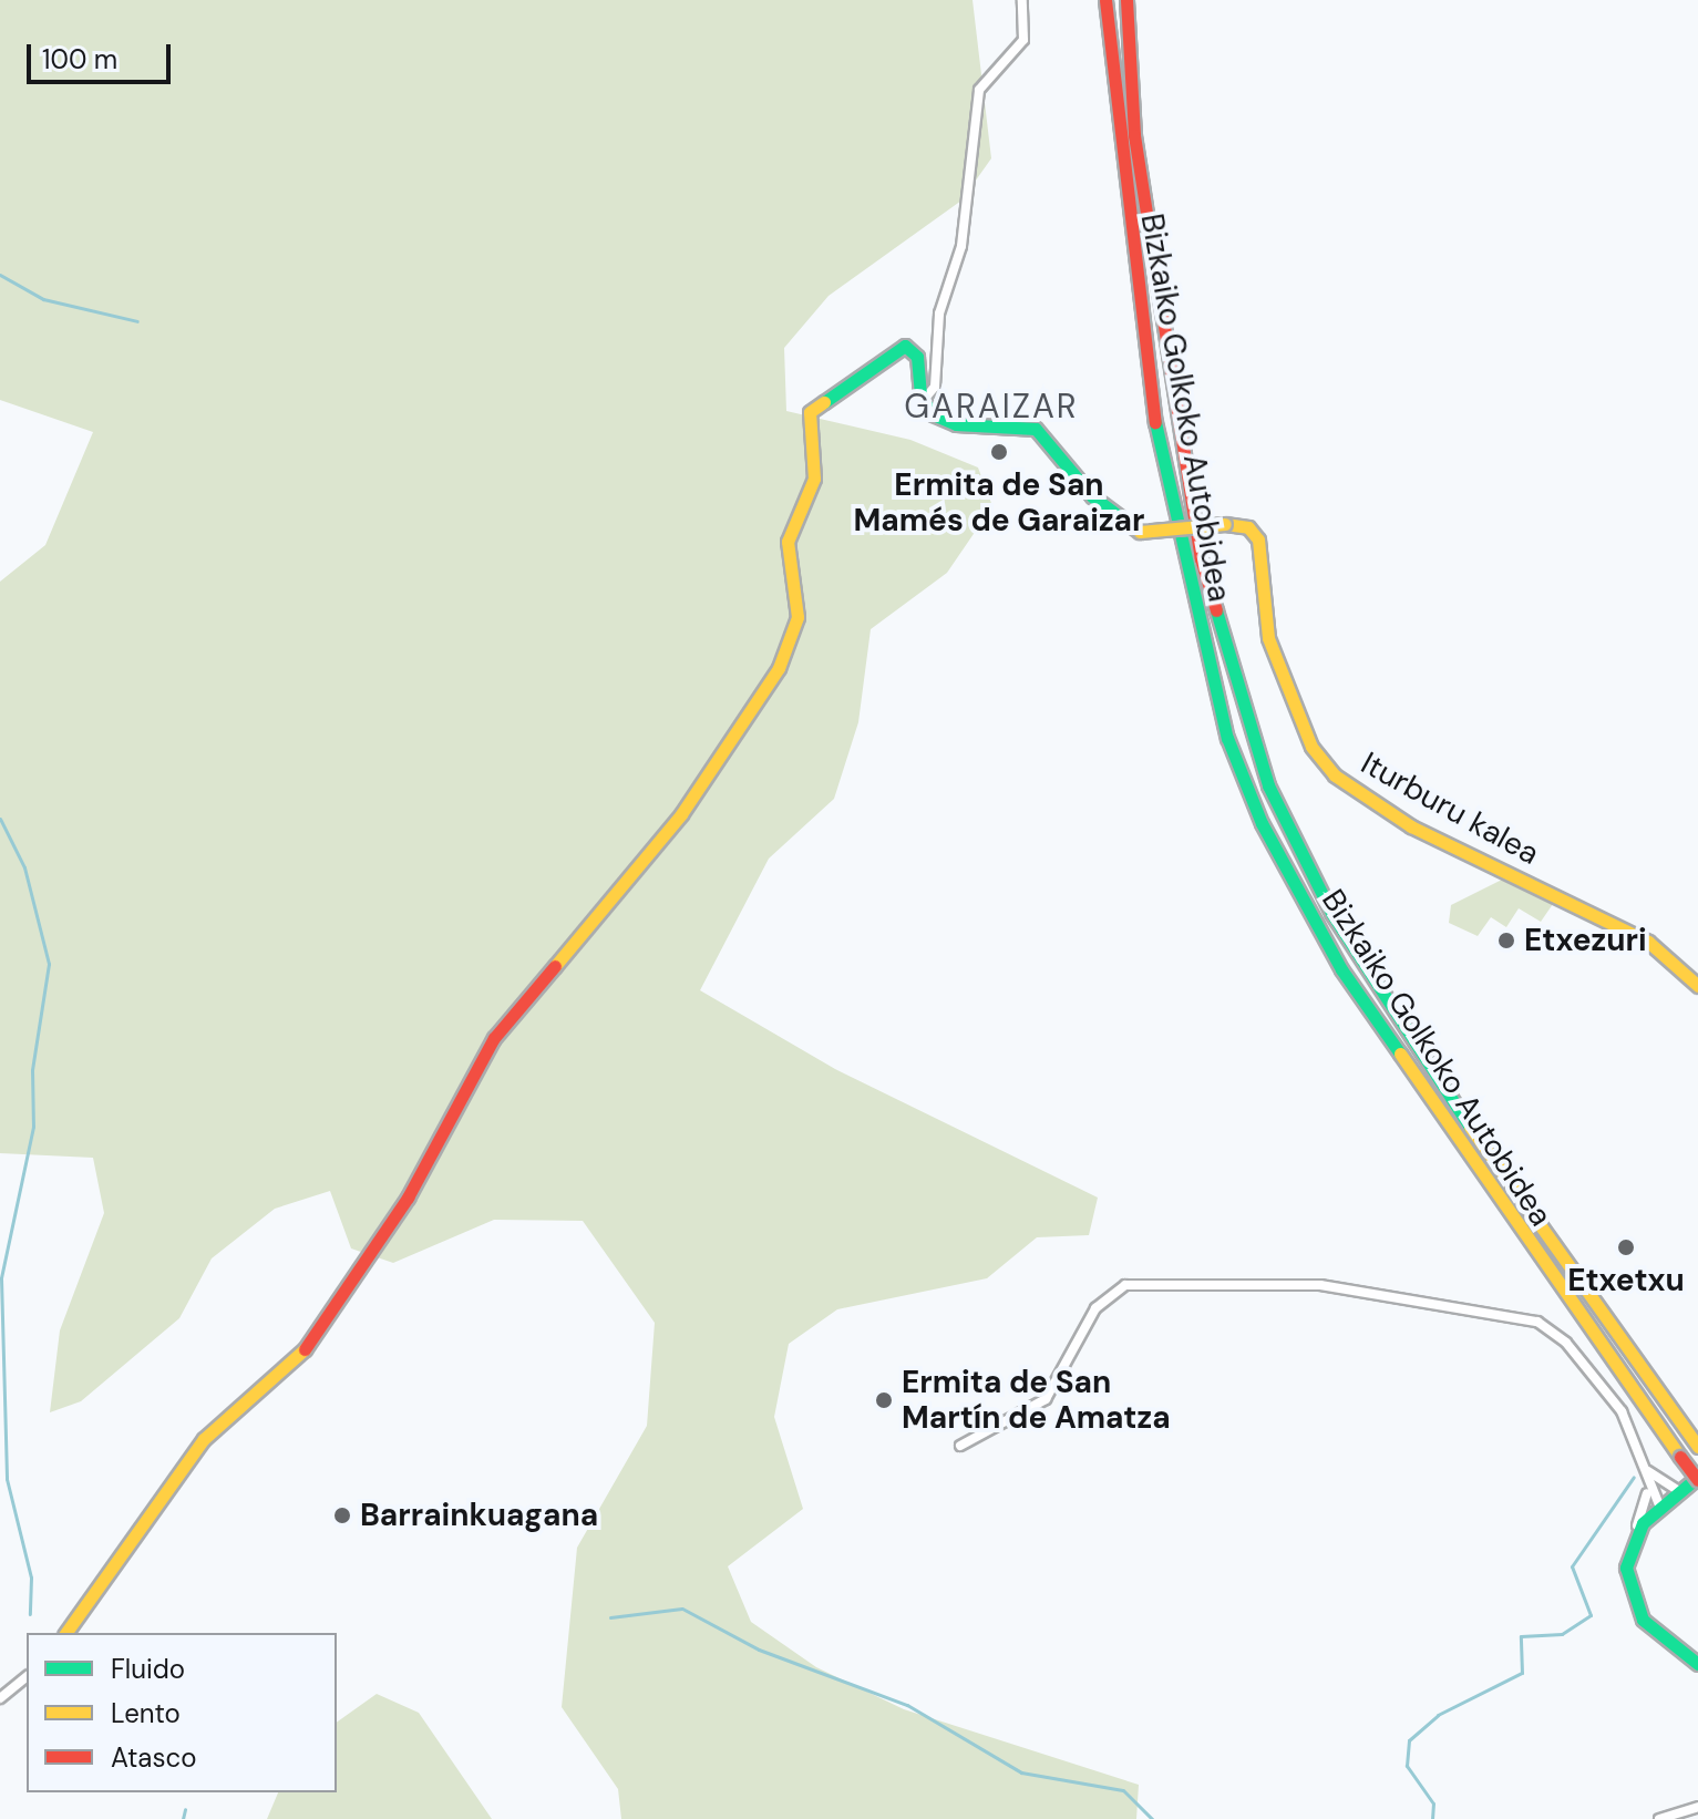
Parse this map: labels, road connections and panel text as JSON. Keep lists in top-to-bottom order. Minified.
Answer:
{"streets":{"main road":["Bizkaiko Golkoko Autobidea","Iturburu kalea"]},"districts":["GARAIZAR"],"places":["Ermita de San Mamés de Garaizar","Etxezuri","Etxetxu","Ermita de San Martín de Amatza","Barrainkuagana"],"legend":["Fluido","Lento","Atasco"],"scale_bar":"100 m"}
